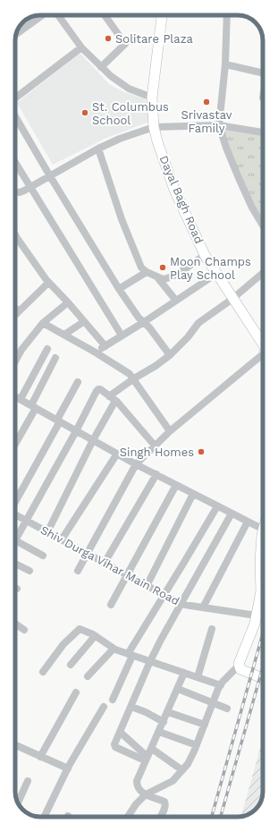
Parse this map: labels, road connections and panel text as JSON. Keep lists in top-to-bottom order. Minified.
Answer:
{"streets":{"street":["Dayal Bagh Road","Shiv Durga Vihar Main Road"]},"places":["Solitare Plaza","Srivastav Family","St. Columbus School","Moon Champs Play School","Singh Homes"]}
